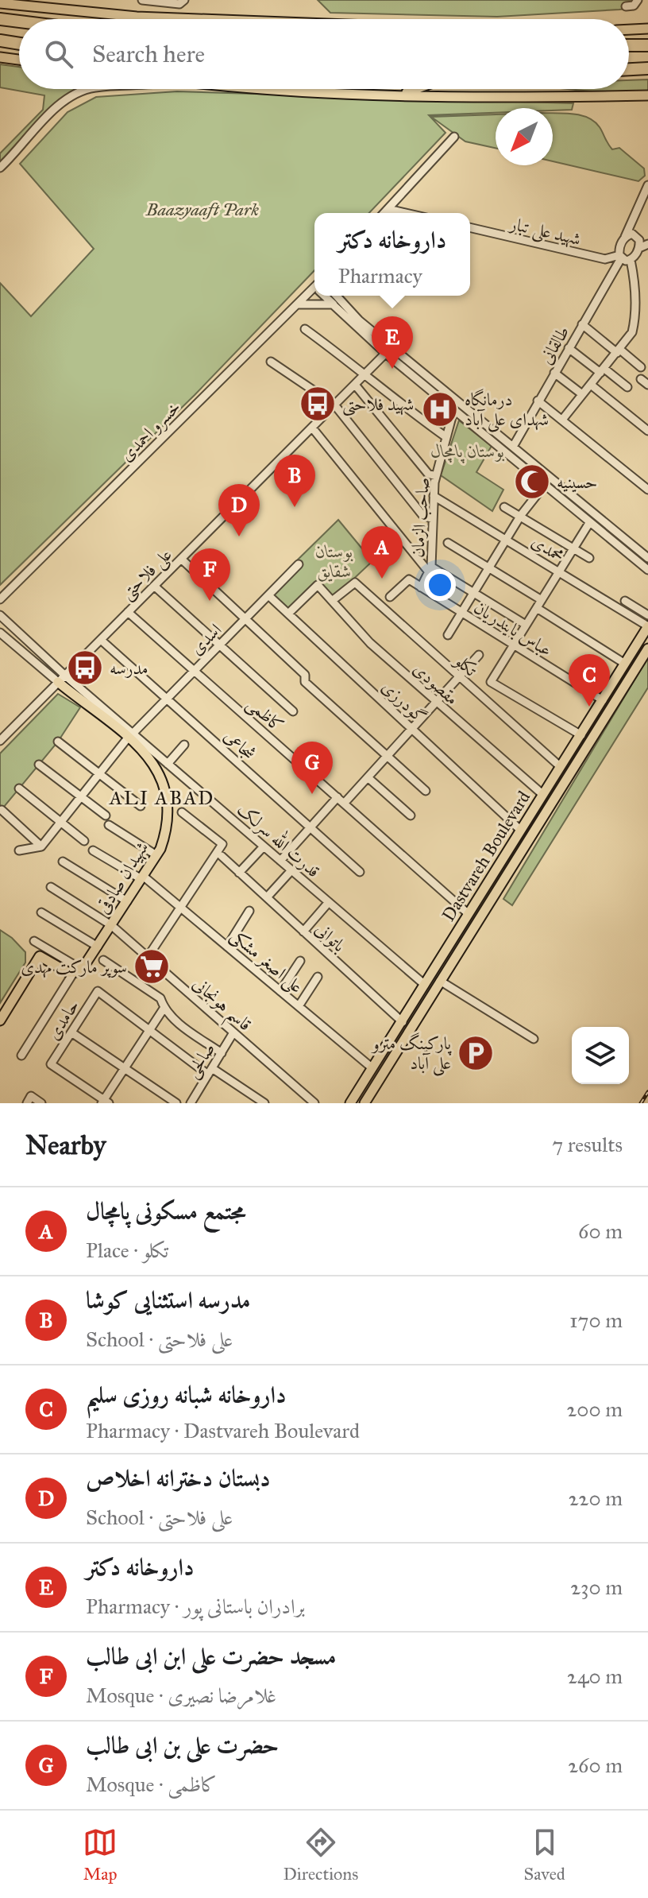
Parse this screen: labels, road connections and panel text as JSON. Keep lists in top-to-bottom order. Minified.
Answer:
{"streets":{"main road":["Dastvareh Boulevard","شهیدان صادقی"],"street":["شهید علی تبار","طالقانی","خسرو احمدی","صاحب الزمان","محمدی","علی فلاحتی","عباس بایندریان","اسدی","تکلو","مقصودی","گودرزی","کاظمی","شجاعی","قدرت الله سرلک","باتوانی","علی اصغر مشکی","قاسم هونجانی","حامدی","صالحی"]},"crossings":[["شهید علی تبار","طالقانی"],["صاحب الزمان","محمدی"],["صاحب الزمان","عباس بایندریان"],["محمدی","Dastvareh Boulevard"],["علی فلاحتی","کاظمی"],["علی فلاحتی","شجاعی"],["علی فلاحتی","شهیدان صادقی"],["عباس بایندریان","Dastvareh Boulevard"],["اسدی","گودرزی"],["اسدی","کاظمی"],["اسدی","شجاعی"],["اسدی","قدرت الله سرلک"],["اسدی","شهیدان صادقی"],["تکلو","مقصودی"],["تکلو","Dastvareh Boulevard"],["مقصودی","گودرزی"],["مقصودی","Dastvareh Boulevard"],["گودرزی","Dastvareh Boulevard"],["کاظمی","Dastvareh Boulevard"],["قدرت الله سرلک","Dastvareh Boulevard"],["قدرت الله سرلک","شهیدان صادقی"],["Dastvareh Boulevard","باتوانی"],["Dastvareh Boulevard","علی اصغر مشکی"],["شهیدان صادقی","علی اصغر مشکی"],["شهیدان صادقی","قاسم هونجانی"],["قاسم هونجانی","صالحی"]],"districts":["ALI ABAD"],"parks":["Baazyaaft Park","بوستان پامچال","بوستان شقایق"],"places":{"bus stop":["شهید فلاحتی","مدرسه"],"hospital":["درمانگاه شهدای علی آباد"],"mosque":["حسینیه"],"supermarket":["سوپر مارکت مهدی"],"parking":["پارکینگ مترو علی آباد"]},"north":"bottom left","page":{"search":"Search here","popup":["داروخانه دکتر","Pharmacy"],"pins":["E","B","D","A","F","C","G"],"heading":["Nearby","7 results"],"list":[{"mark":"A","name":"مجتمع مسکونی پامچال","note":"Place · تکلو","value":"60 m"},{"mark":"B","name":"مدرسه استثنایی کوشا","note":"School · علی فلاحتی","value":"170 m"},{"mark":"C","name":"داروخانه شبانه روزی سلیم","note":"Pharmacy · Dastvareh Boulevard","value":"200 m"},{"mark":"D","name":"دبستان دخترانه اخلاص","note":"School · علی فلاحتی","value":"220 m"},{"mark":"E","name":"داروخانه دکتر","note":"Pharmacy · برادران باستانی پور","value":"230 m"},{"mark":"F","name":"مسجد حضرت علی ابن ابی طالب","note":"Mosque · غلامرضا نصیری","value":"240 m"},{"mark":"G","name":"حضرت علی بن ابی طالب","note":"Mosque · کاظمی","value":"260 m"}],"nav":["Map","Directions","Saved"]}}
